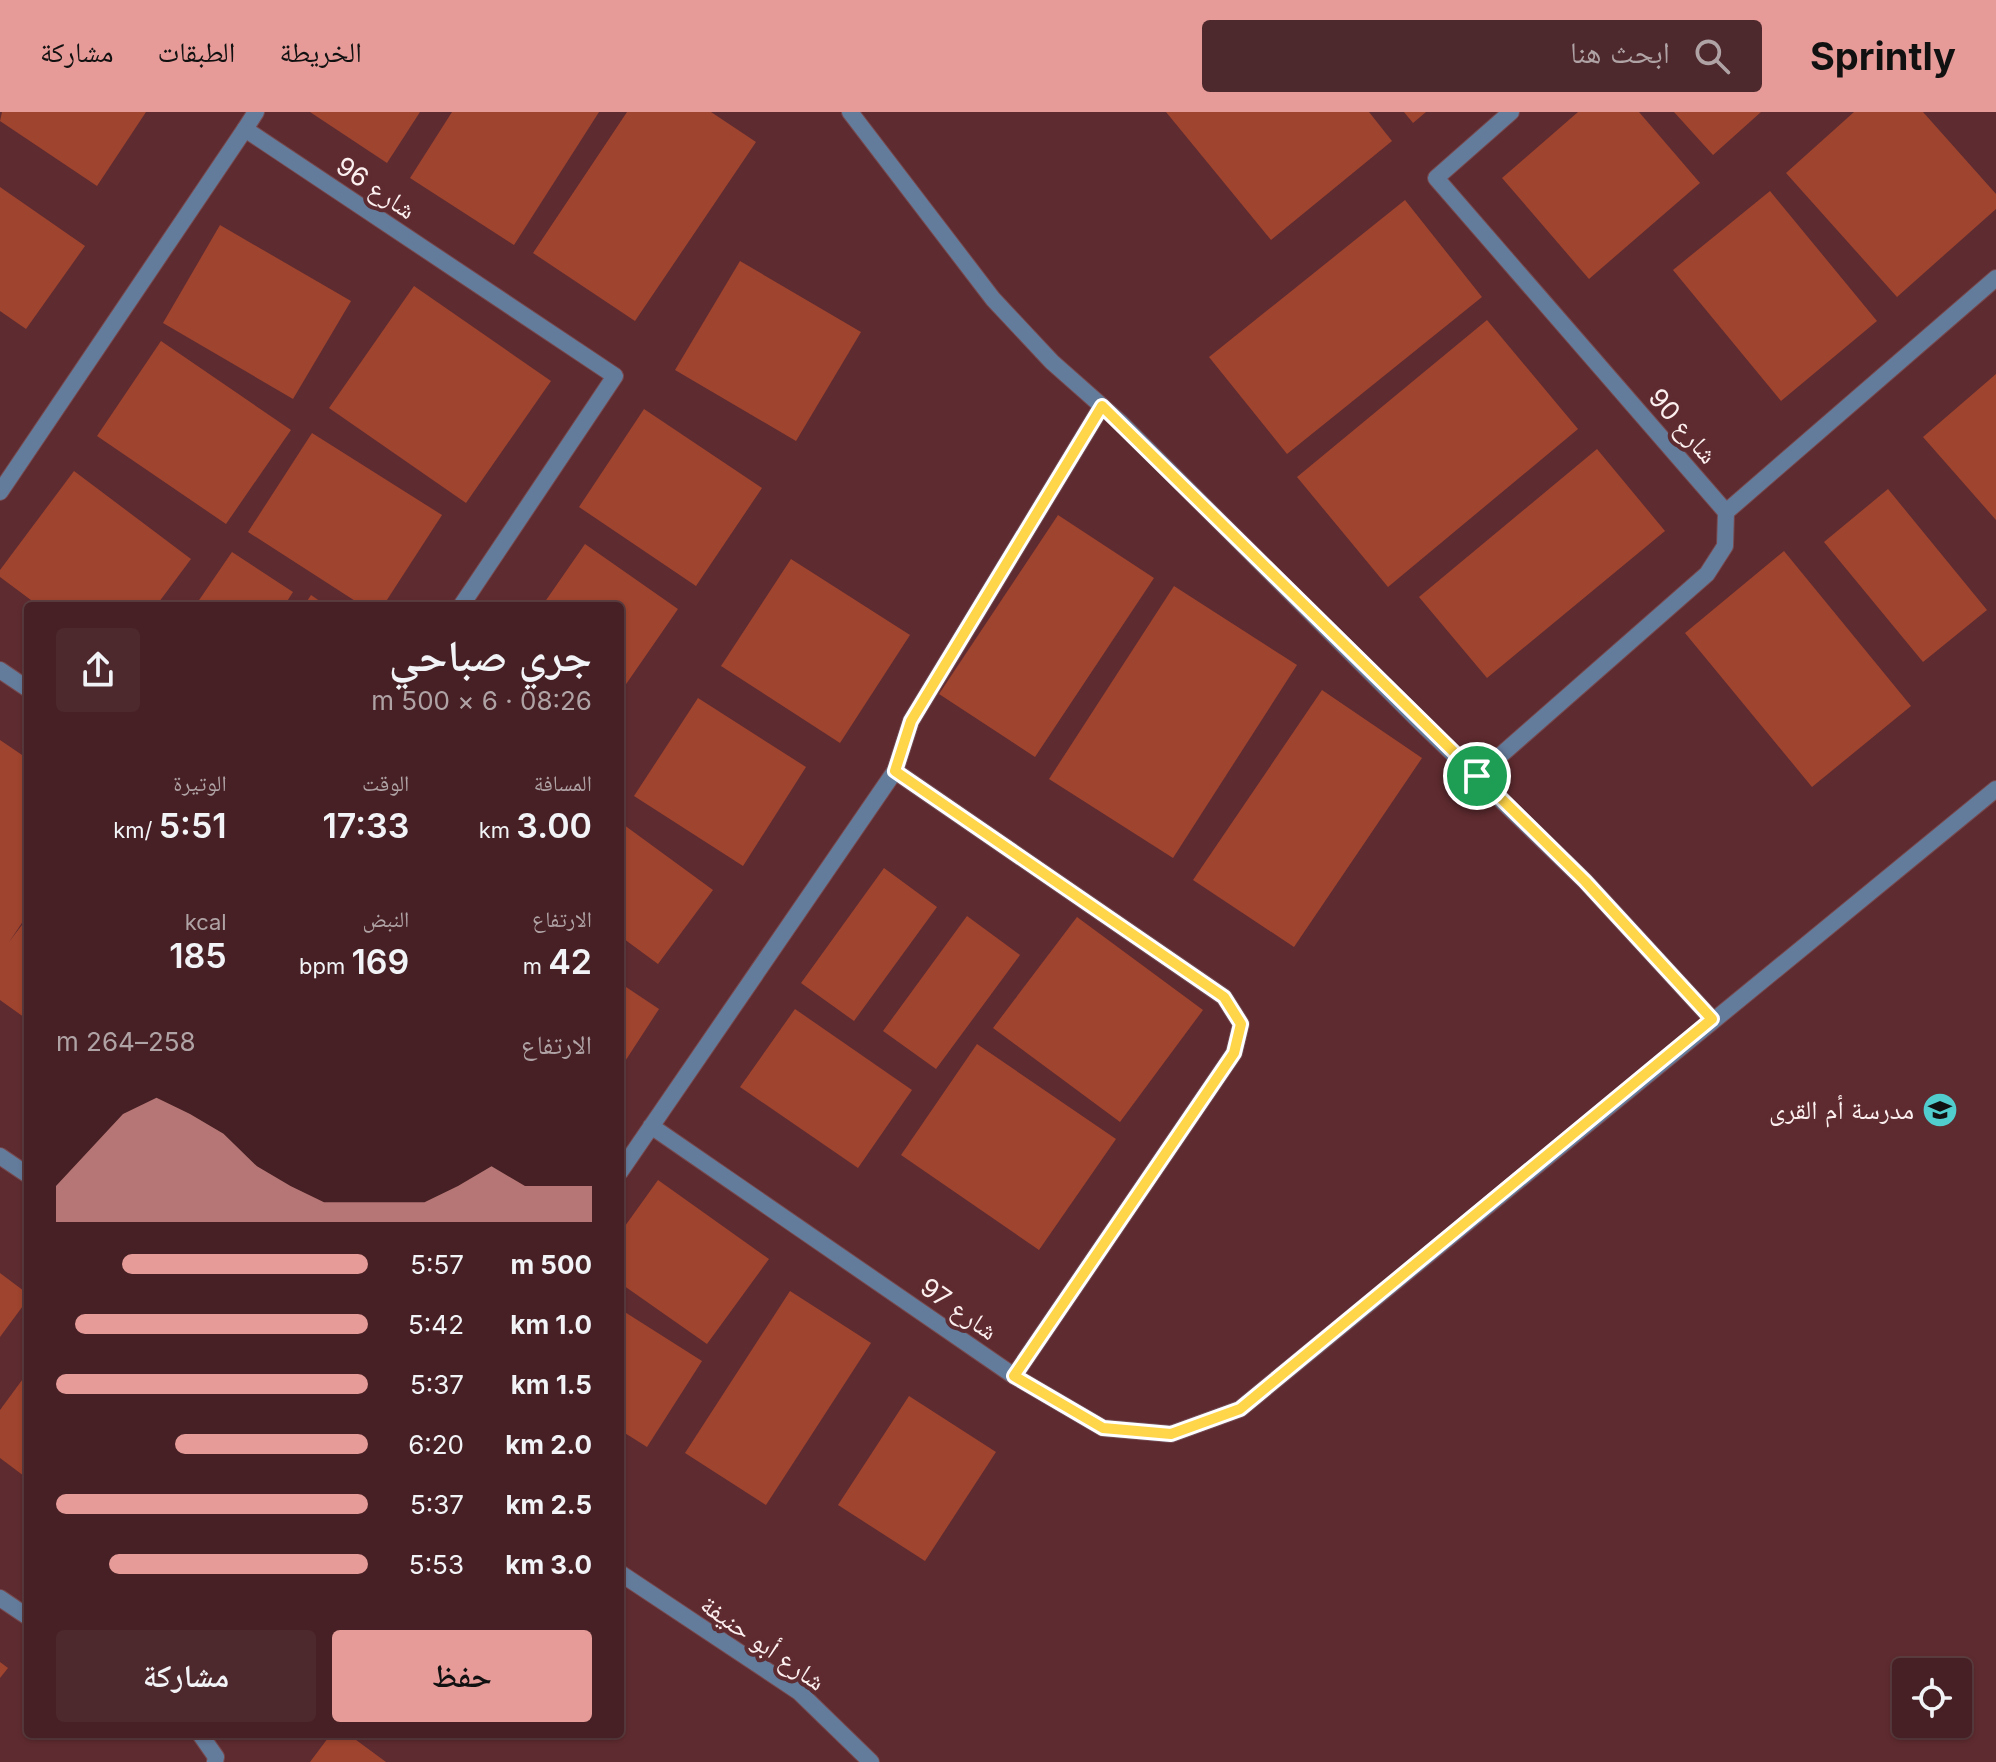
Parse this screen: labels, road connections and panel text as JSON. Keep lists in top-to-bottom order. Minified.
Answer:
{"streets":{"street":["شارع 96","شارع 90","شارع 97","شارع أبو حنيفة"]},"places":{"school or university":["مدرسة أم القرى"]},"page":{"header":"Sprintly","search":"ابحث هنا","nav":["الخريطة","الطبقات","مشاركة"],"heading":["جري صباحي","08:26 · 6 × 500 m"],"stats":[["المسافة","3.00 km"],["الوقت","17:33"],["الوتيرة","5:51 /km"],["الارتفاع","42 m"],["النبض","169 bpm"],["kcal","185"]],"chart":["الارتفاع","258–264 m"],"list":[{"name":"500 m","note":"5:57"},{"name":"1.0 km","note":"5:42"},{"name":"1.5 km","note":"5:37"},{"name":"2.0 km","note":"6:20"},{"name":"2.5 km","note":"5:37"},{"name":"3.0 km","note":"5:53"}],"buttons":["حفظ","مشاركة"]}}
